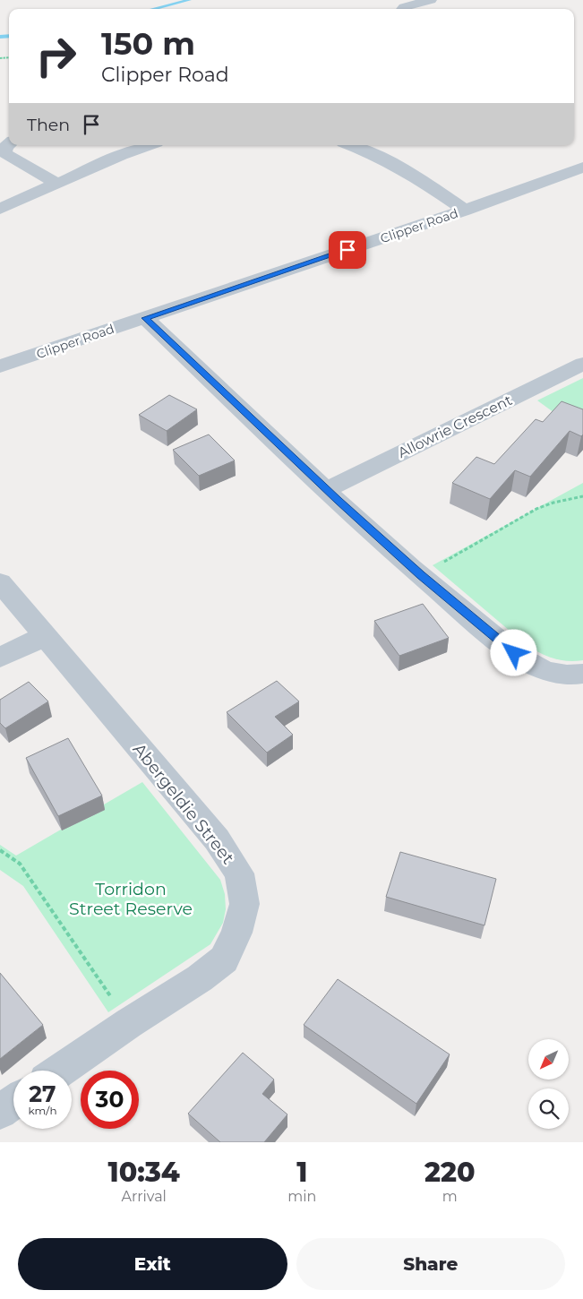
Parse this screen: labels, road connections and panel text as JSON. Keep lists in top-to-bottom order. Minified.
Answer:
{"streets":{"street":["Clipper Road","Allowrie Crescent","Abergeldie Street"]},"parks":["Torridon Street Reserve"],"north":"bottom left","page":{"turn":["150 m","Clipper Road"],"then":"Then","speed":"27 km/h","limit":"30","eta":["10:34","Arrival","1","min","220","m"],"buttons":["Exit","Share"]}}
